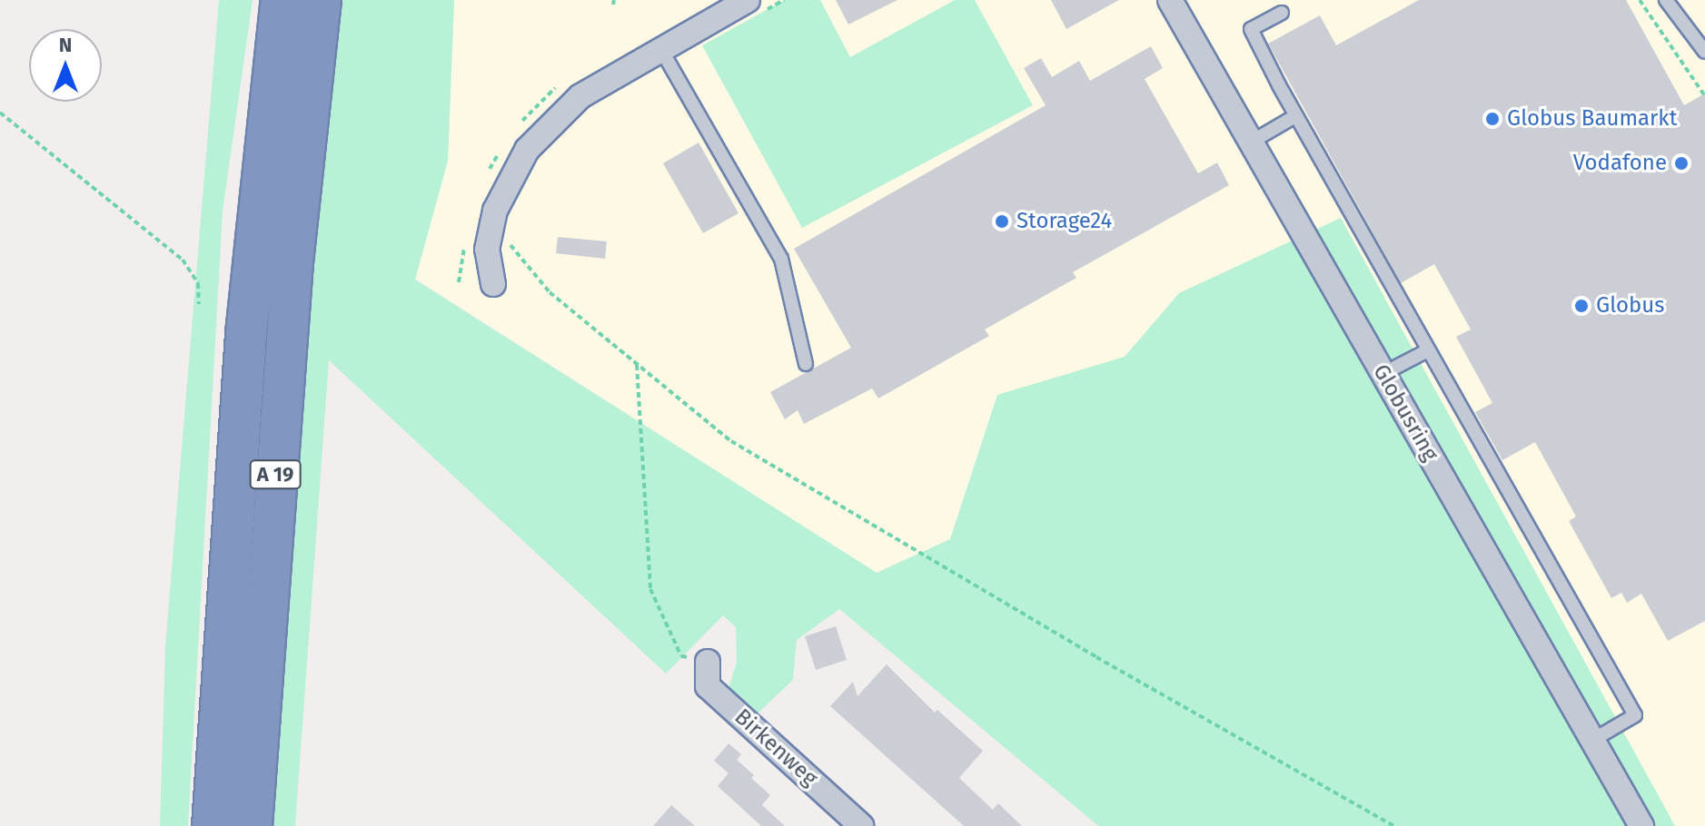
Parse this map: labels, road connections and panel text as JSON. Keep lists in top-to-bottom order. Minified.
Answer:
{"streets":{"highway":["A 19"],"street":["Globusring","Birkenweg"]},"places":["Globus Baumarkt","Vodafone","Storage24","Globus"],"north":"top"}
